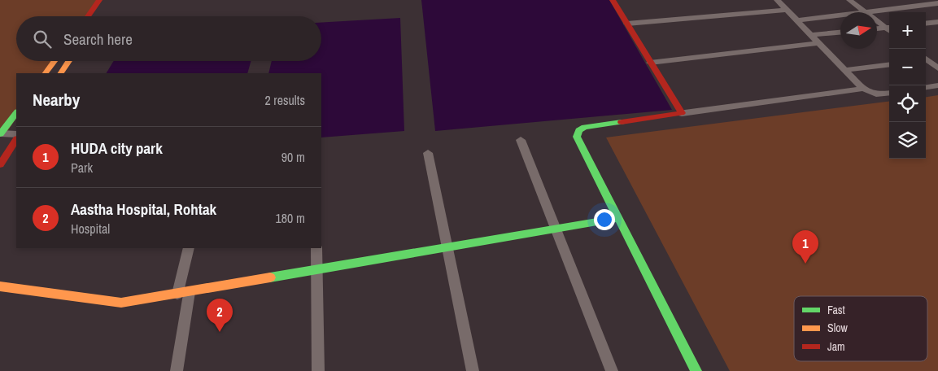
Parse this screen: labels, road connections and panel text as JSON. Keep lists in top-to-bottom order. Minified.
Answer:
{"legend":["Fast","Slow","Jam"],"north":"right","page":{"map_buttons":["+","−"],"search":"Search here","heading":["Nearby","2 results"],"list":[{"mark":"1","name":"HUDA city park","note":"Park","value":"90 m"},{"mark":"2","name":"Aastha Hospital, Rohtak","note":"Hospital","value":"180 m"}],"pins":["1","2"]}}
